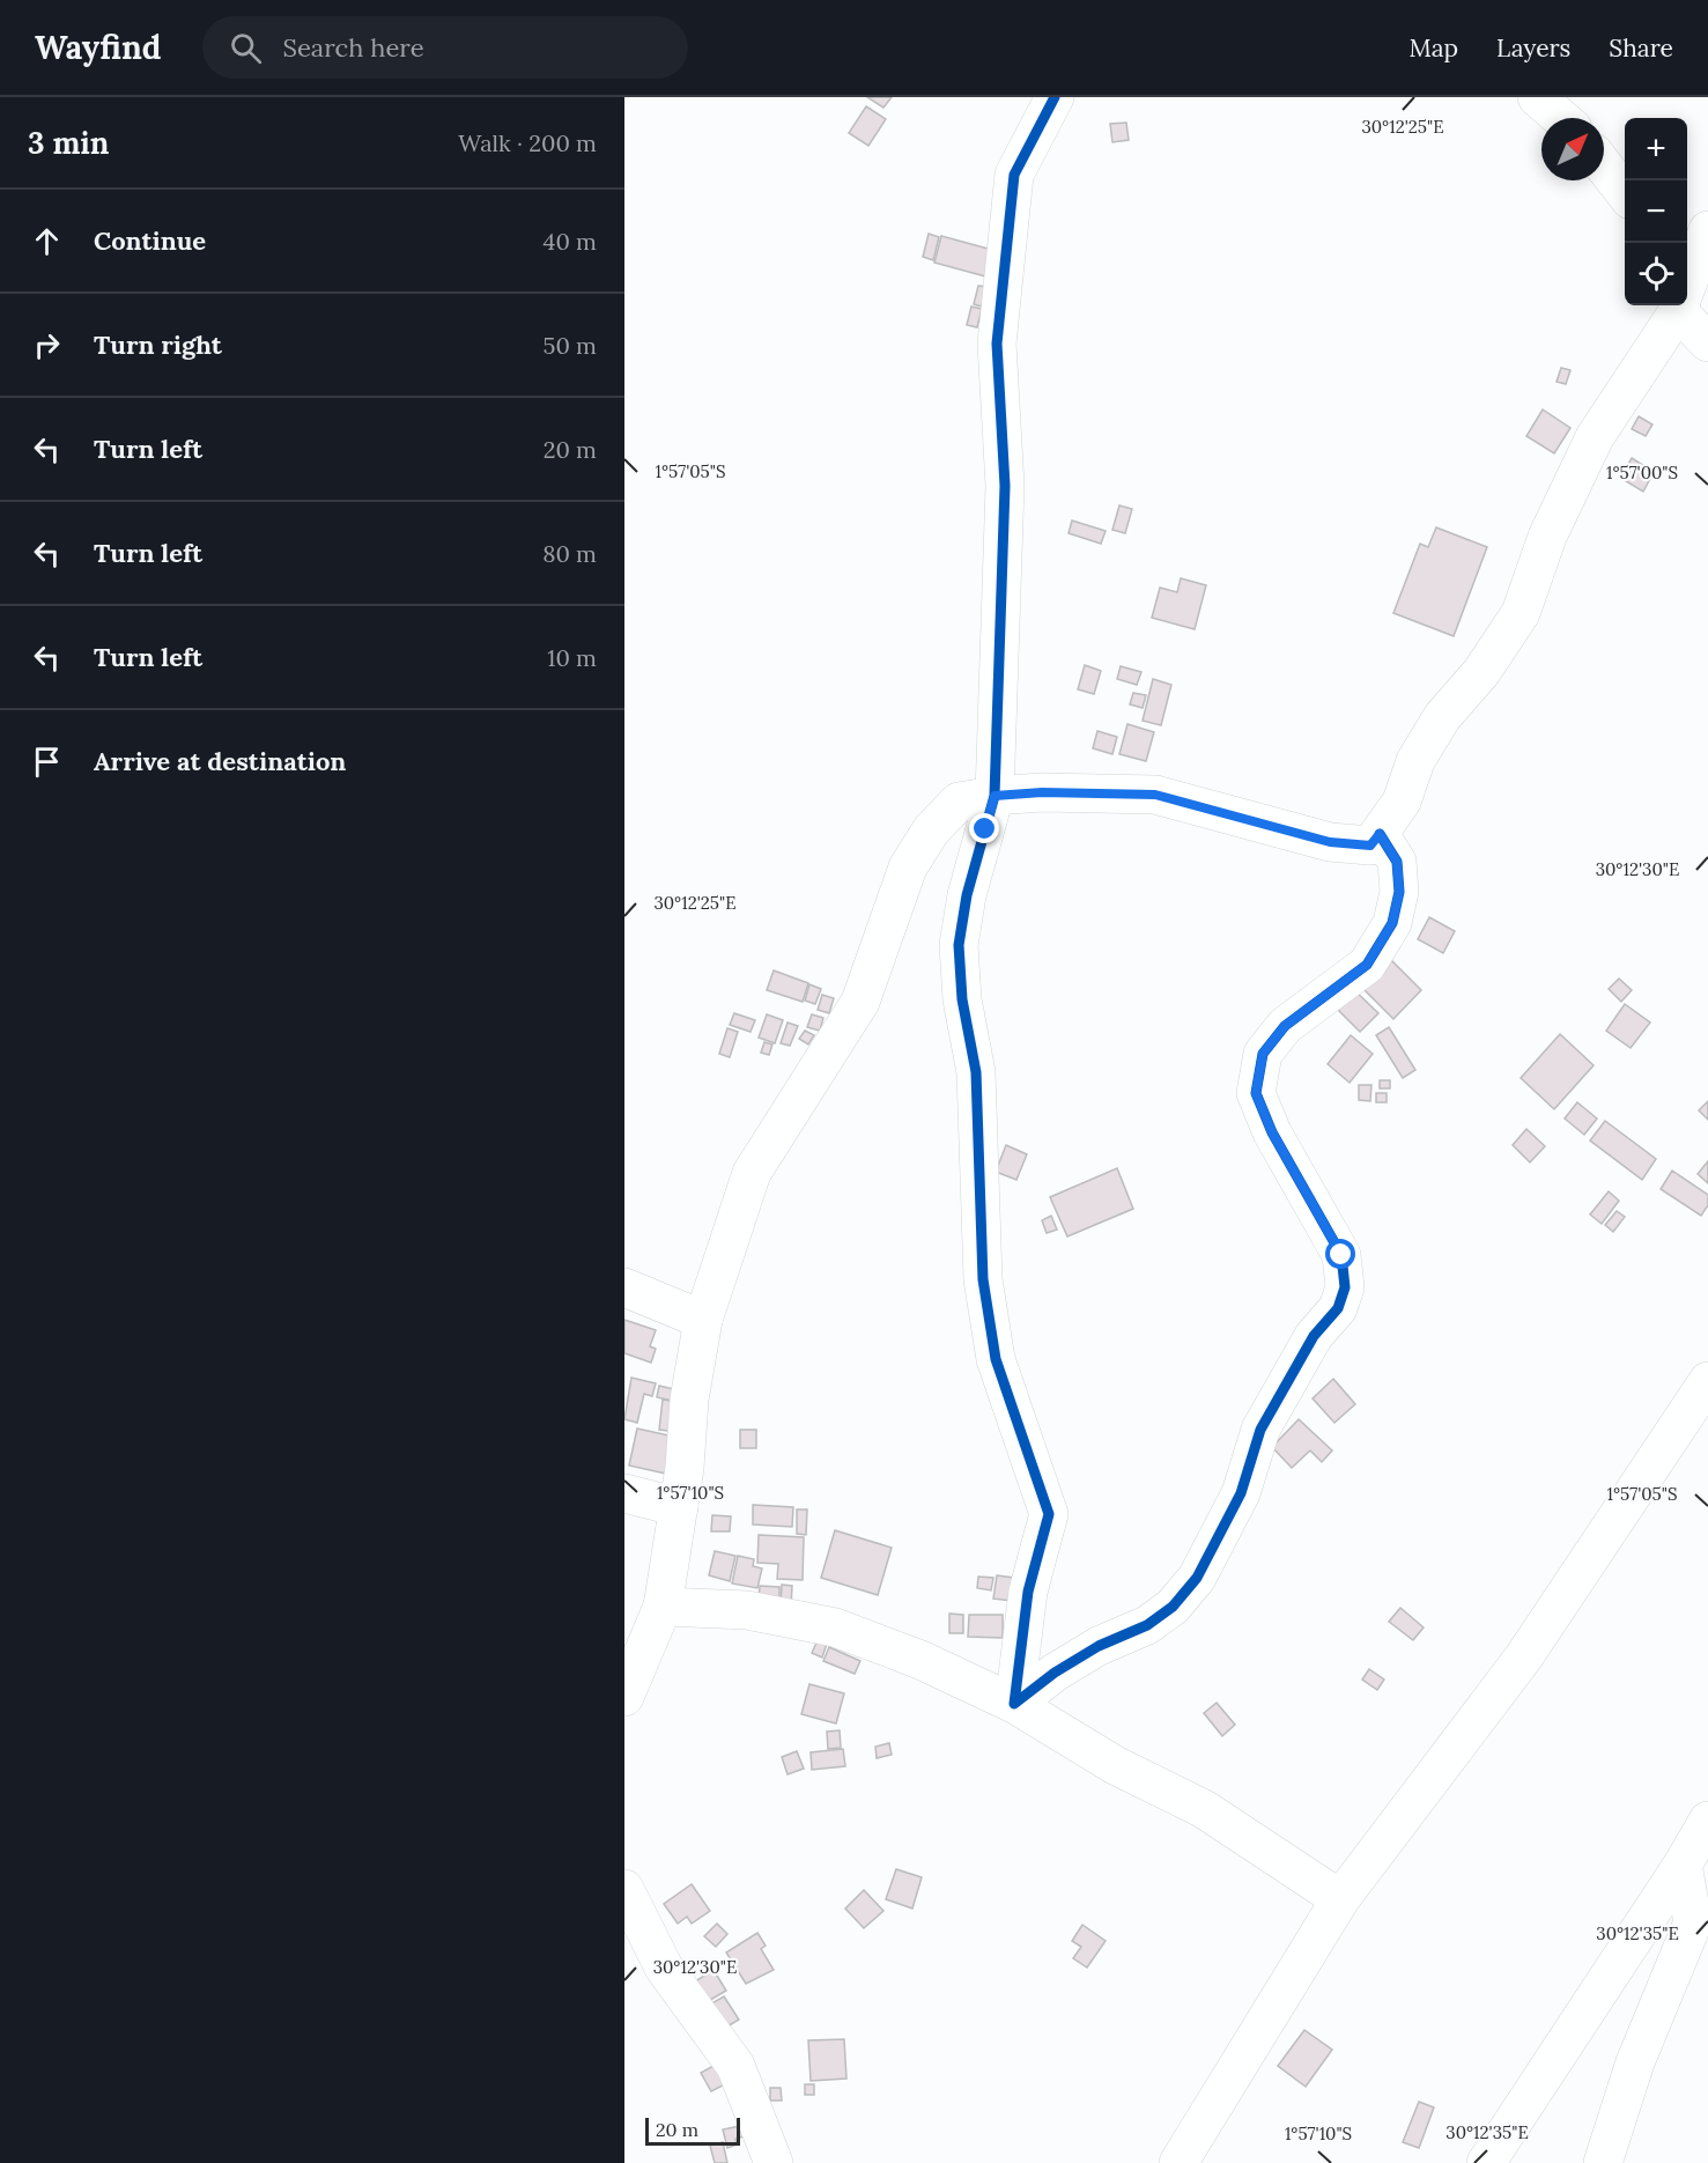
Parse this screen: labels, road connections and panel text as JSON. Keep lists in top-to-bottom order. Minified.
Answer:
{"scale_bar":"20 m","north":"top right","page":{"header":"Wayfind","search":"Search here","nav":["Map","Layers","Share"],"heading":["3 min","Walk · 200 m"],"map_buttons":["+","−"],"list":[["Continue","40 m"],["Turn right","50 m"],["Turn left","20 m"],["Turn left","80 m"],["Turn left","10 m"],"Arrive at destination"],"scale":"20 m"},"coordinates":["30°12'25\"E","1°57'05\"S","1°57'00\"S","30°12'30\"E","1°57'10\"S","30°12'35\"E"]}
